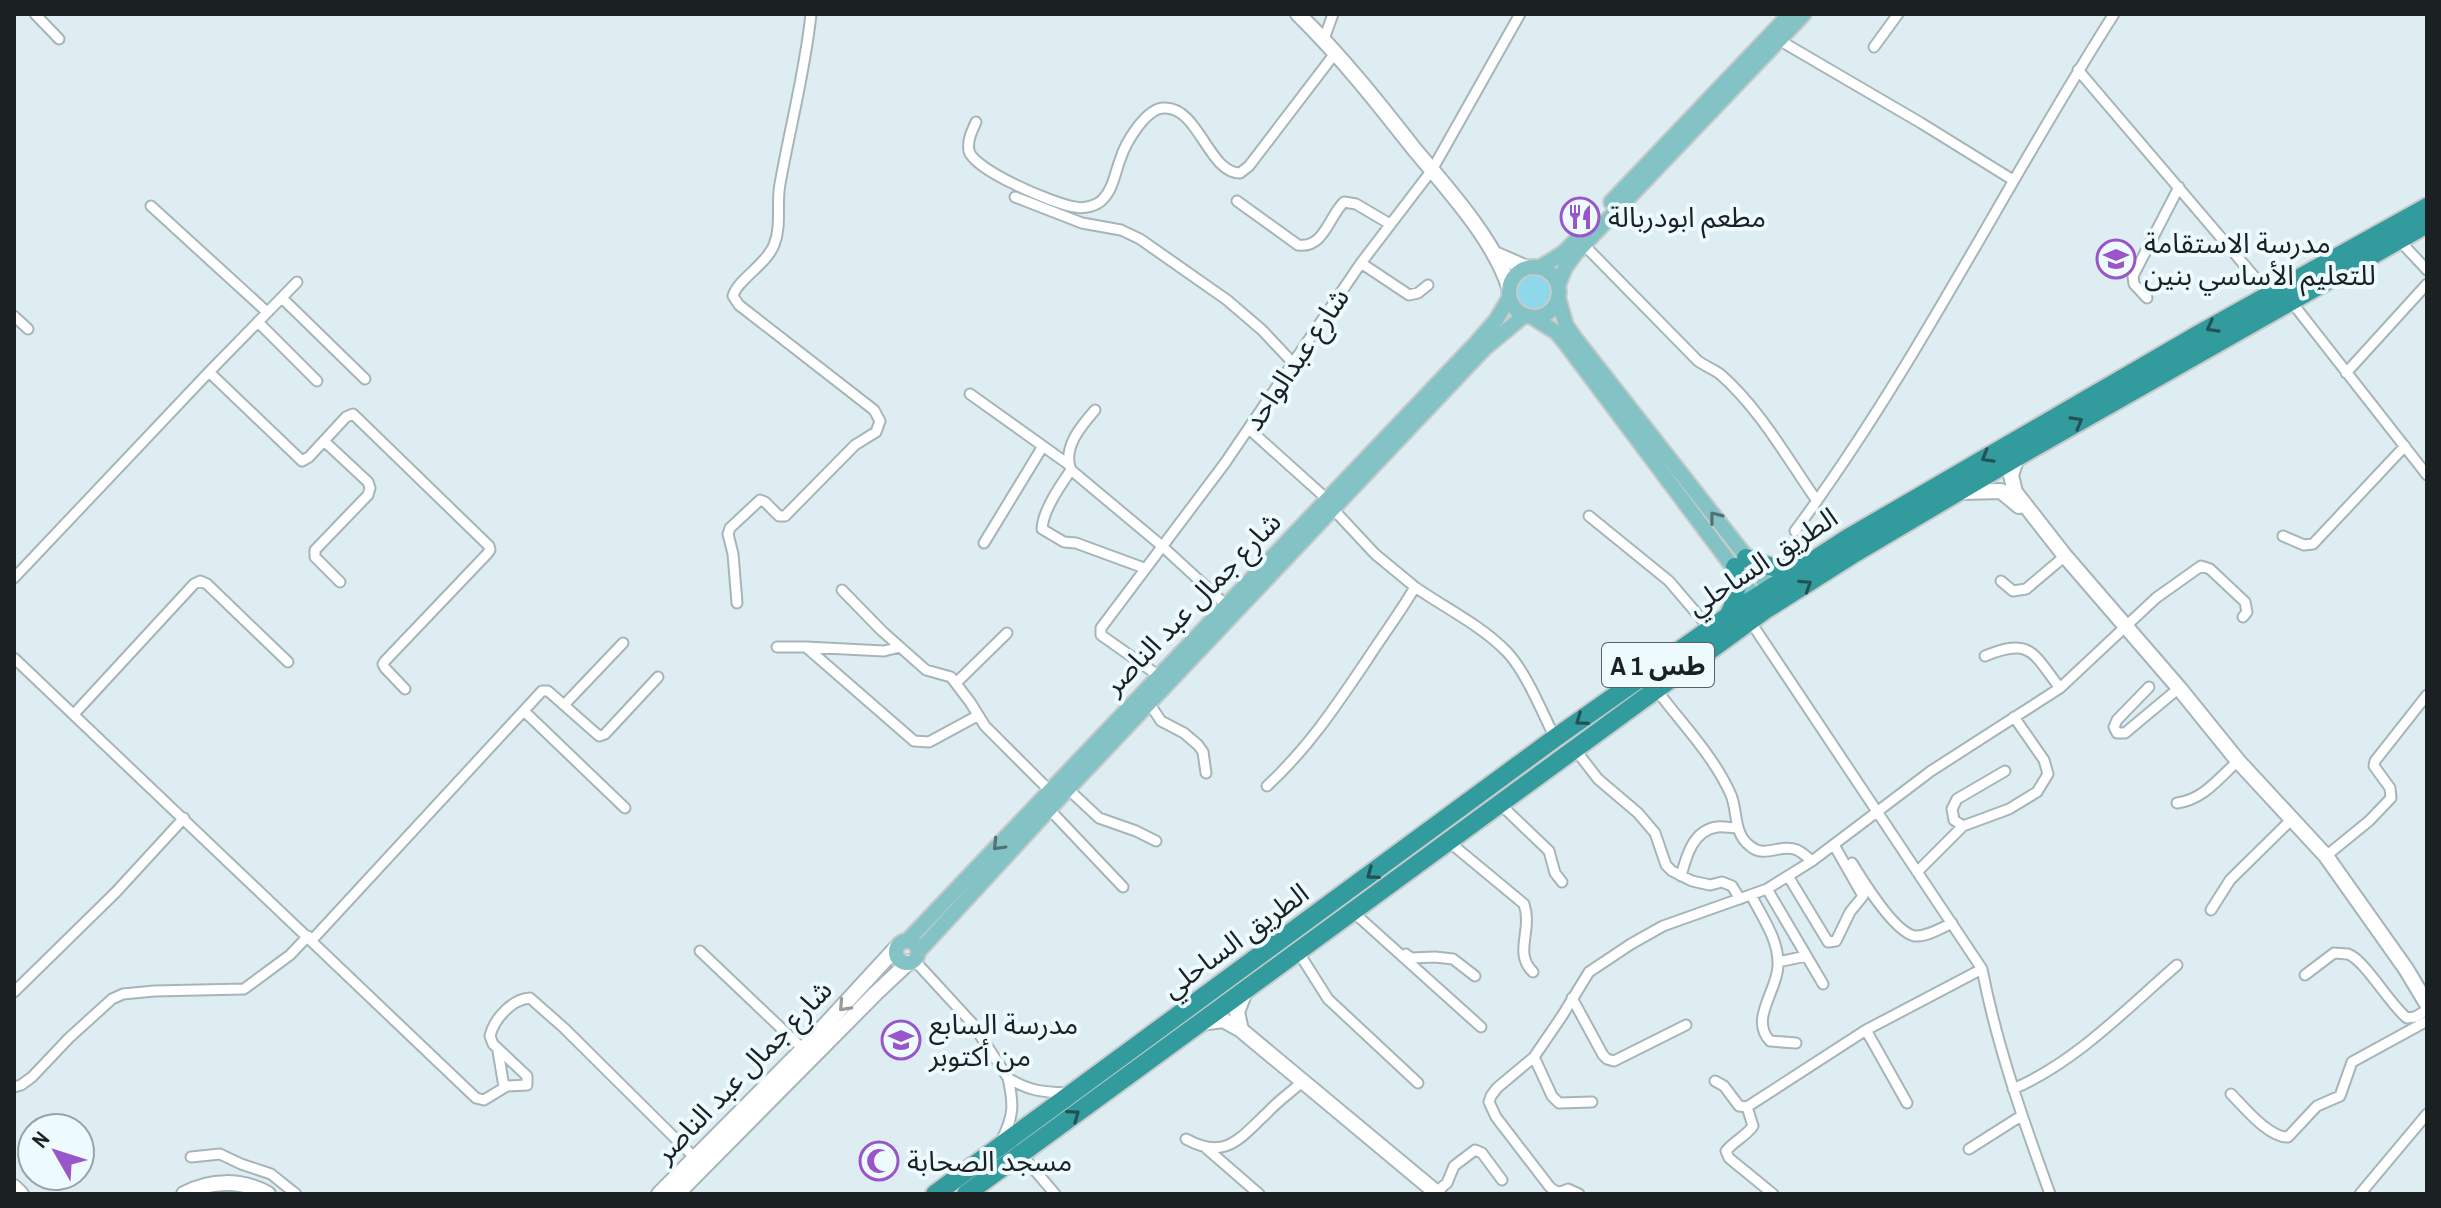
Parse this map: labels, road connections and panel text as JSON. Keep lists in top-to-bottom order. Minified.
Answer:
{"streets":{"highway":["الطريق الساحلي","A 1 طس"],"main road":["شارع جمال عبد الناصر"],"street":["شارع عبدالواحد"]},"crossings":[["شارع عبدالواحد","شارع جمال عبد الناصر"]],"places":{"restaurant":["مطعم ابودربالة"],"school or university":["مدرسة الاستقامة للتعليم الأساسي بنين","مدرسة السابع من أكتوبر"],"mosque":["مسجد الصحابة"]},"north":"top left"}
